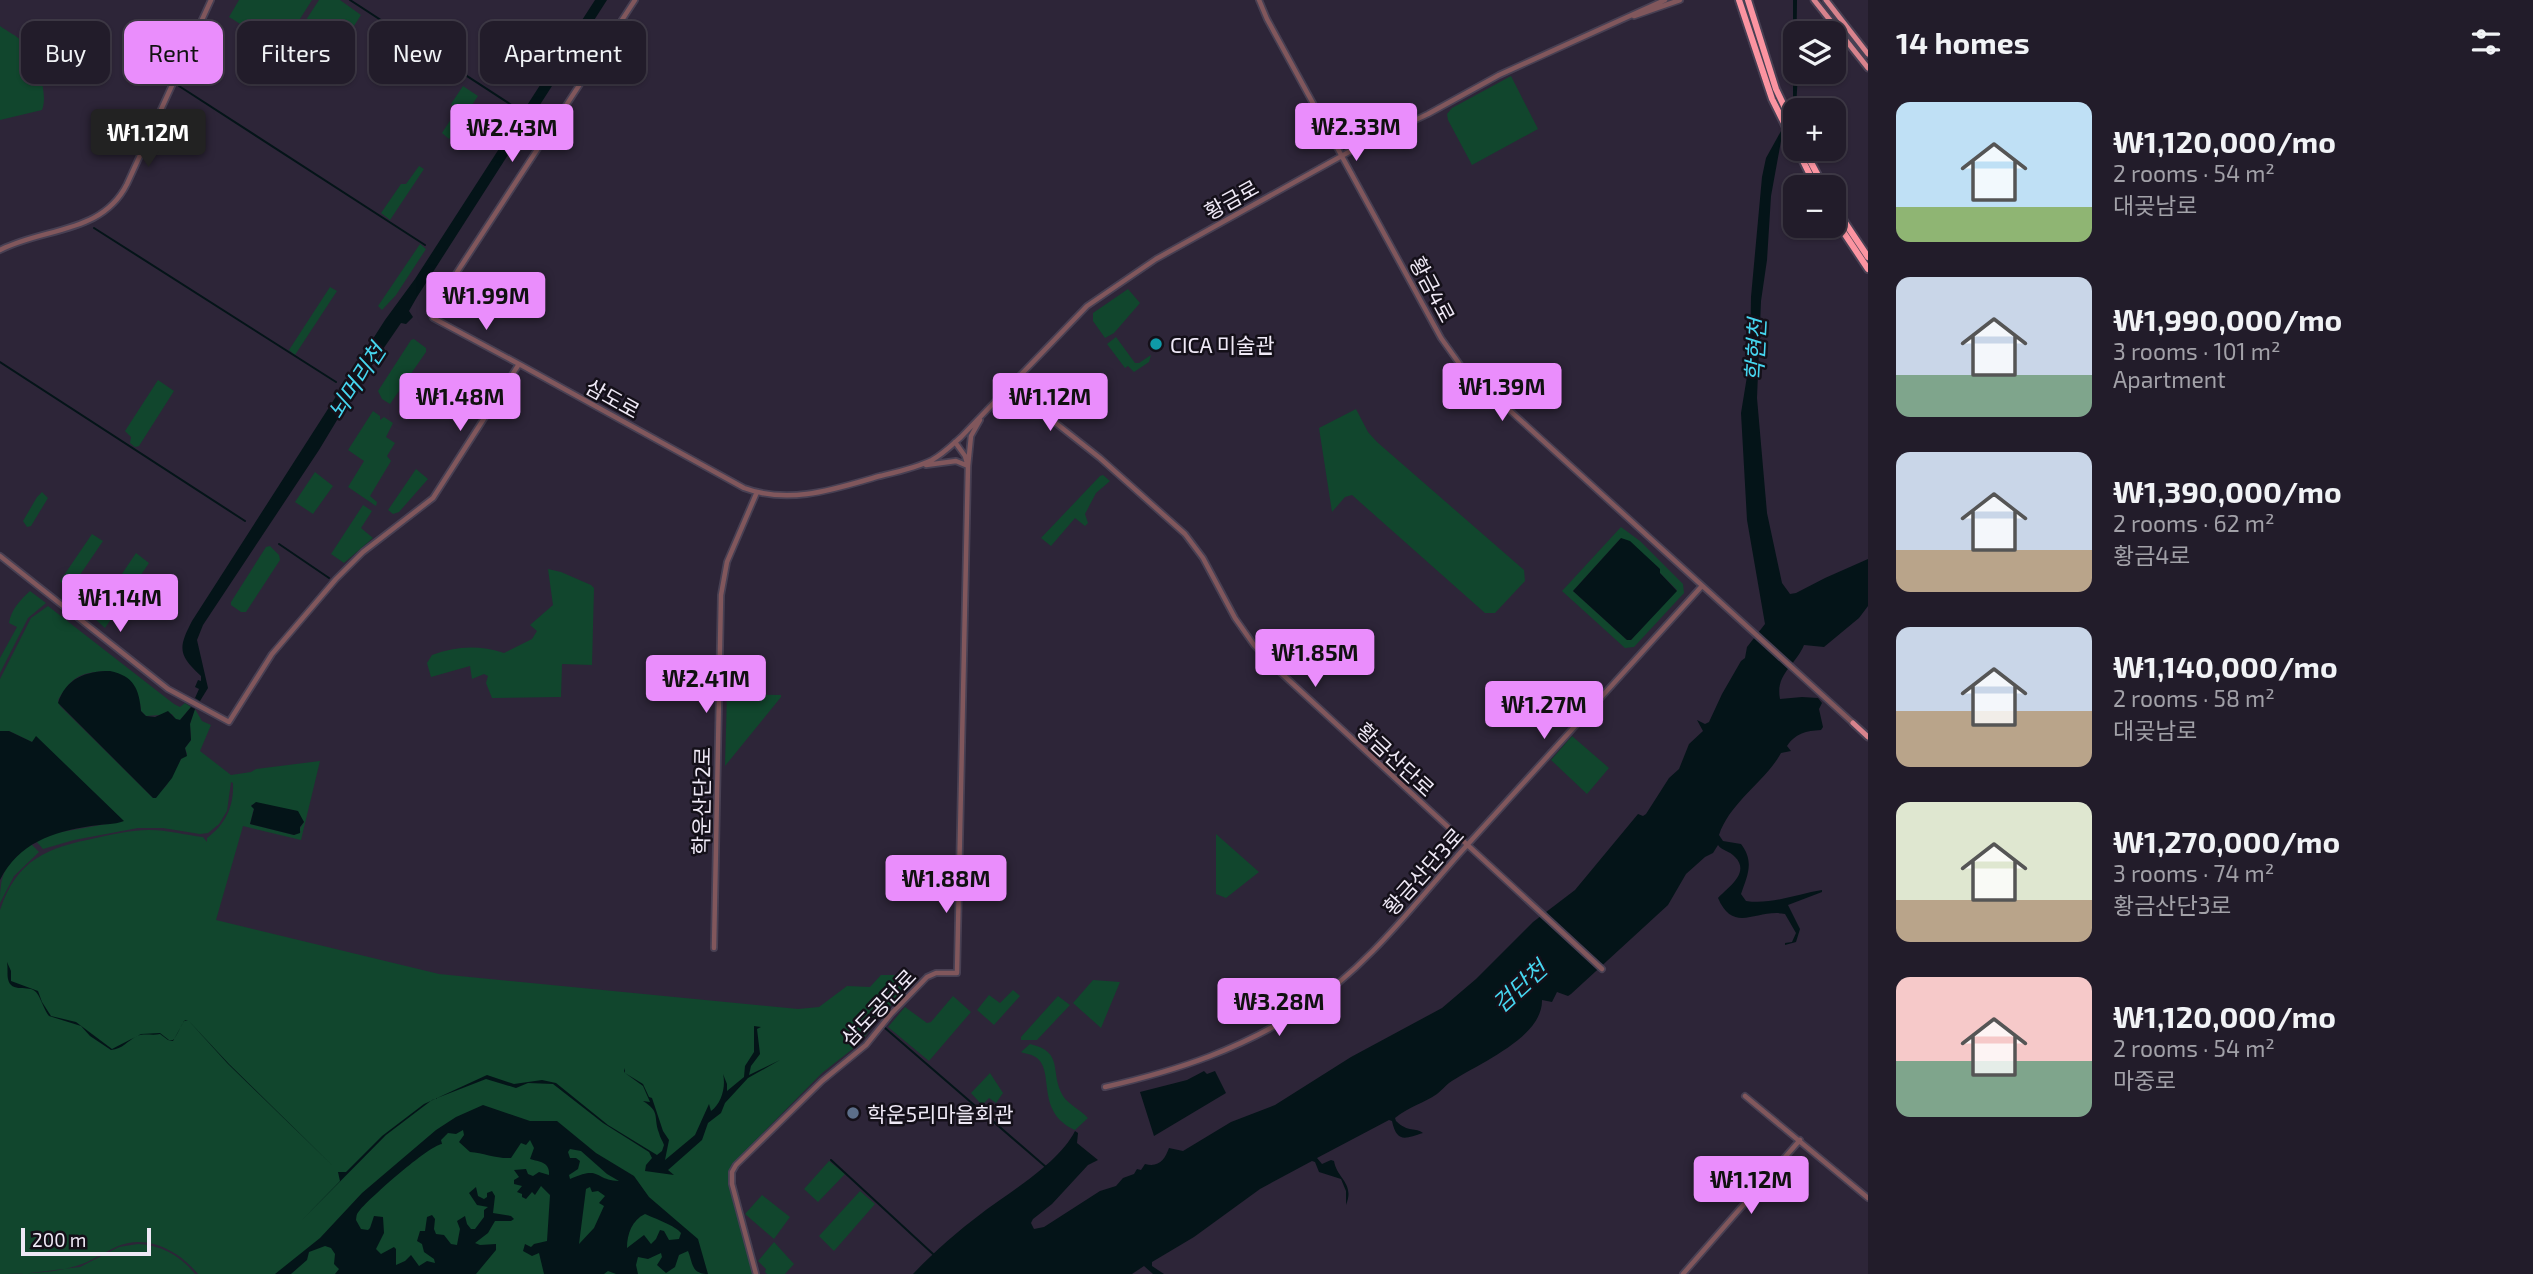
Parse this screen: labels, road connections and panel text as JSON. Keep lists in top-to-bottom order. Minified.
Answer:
{"streets":{"street":["황금로","황금4로","삼도로","황금산단로","학운산단2로","황금산단3로","삼도공단로"]},"crossings":[["황금로","황금4로"],["황금로","삼도로"],["황금4로","황금산단3로"],["삼도로","황금산단로"],["삼도로","학운산단2로"],["삼도로","삼도공단로"],["황금산단로","황금산단3로"]],"water":["학현천","뇌머리천","검단천"],"places":["CICA 미술관","학운5리마을회관"],"scale_bar":"200 m","page":{"heading":"14 homes","map_buttons":["+","−"],"chip":["Buy","Rent","Filters","New","Apartment"],"list":[{"name":"₩1,120,000/mo","note":"2 rooms · 54 m² · 대곶남로"},{"name":"₩1,990,000/mo","note":"3 rooms · 101 m² · Apartment"},{"name":"₩1,390,000/mo","note":"2 rooms · 62 m² · 황금4로"},{"name":"₩1,140,000/mo","note":"2 rooms · 58 m² · 대곶남로"},{"name":"₩1,270,000/mo","note":"3 rooms · 74 m² · 황금산단3로"},{"name":"₩1,120,000/mo","note":"2 rooms · 54 m² · 마중로"}],"price":["₩2.33M","₩2.43M","₩1.12M","₩1.99M","₩1.39M","₩1.48M","₩1.12M","₩1.14M","₩1.85M","₩2.41M","₩1.27M","₩1.88M","₩3.28M","₩1.12M"],"scale":"200 m"}}
